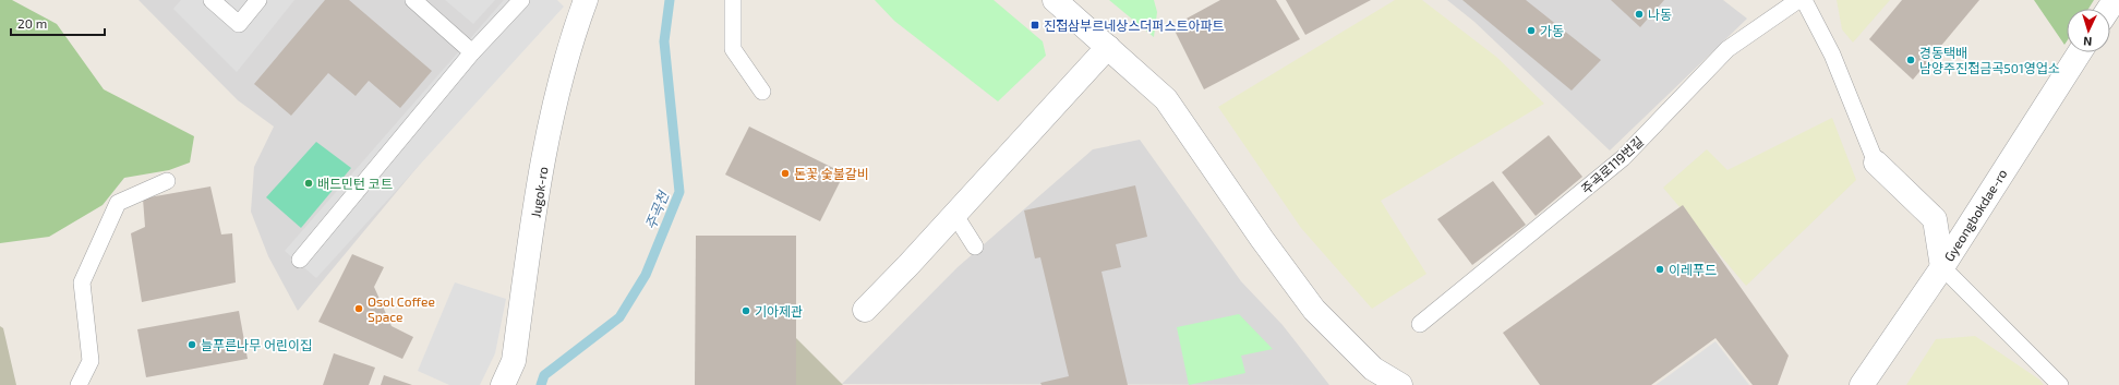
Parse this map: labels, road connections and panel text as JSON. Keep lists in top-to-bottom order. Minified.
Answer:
{"streets":{"street":["Jugok-ro","Gyeongbokdae-ro"],"lane":["주곡로119번길"]},"water":["주곡천"],"places":{"other":["나동","가동","경동택배 남양주진접금곡501영업소","돈꽃 숯불갈비","배드민턴 코트","이레푸드","Osol Coffee Space","기아제관","늘푸른나무 어린이집"],"transit":["진접삼부르네상스더퍼스트아파트"]},"scale_bar":"20 m","north":"bottom"}
